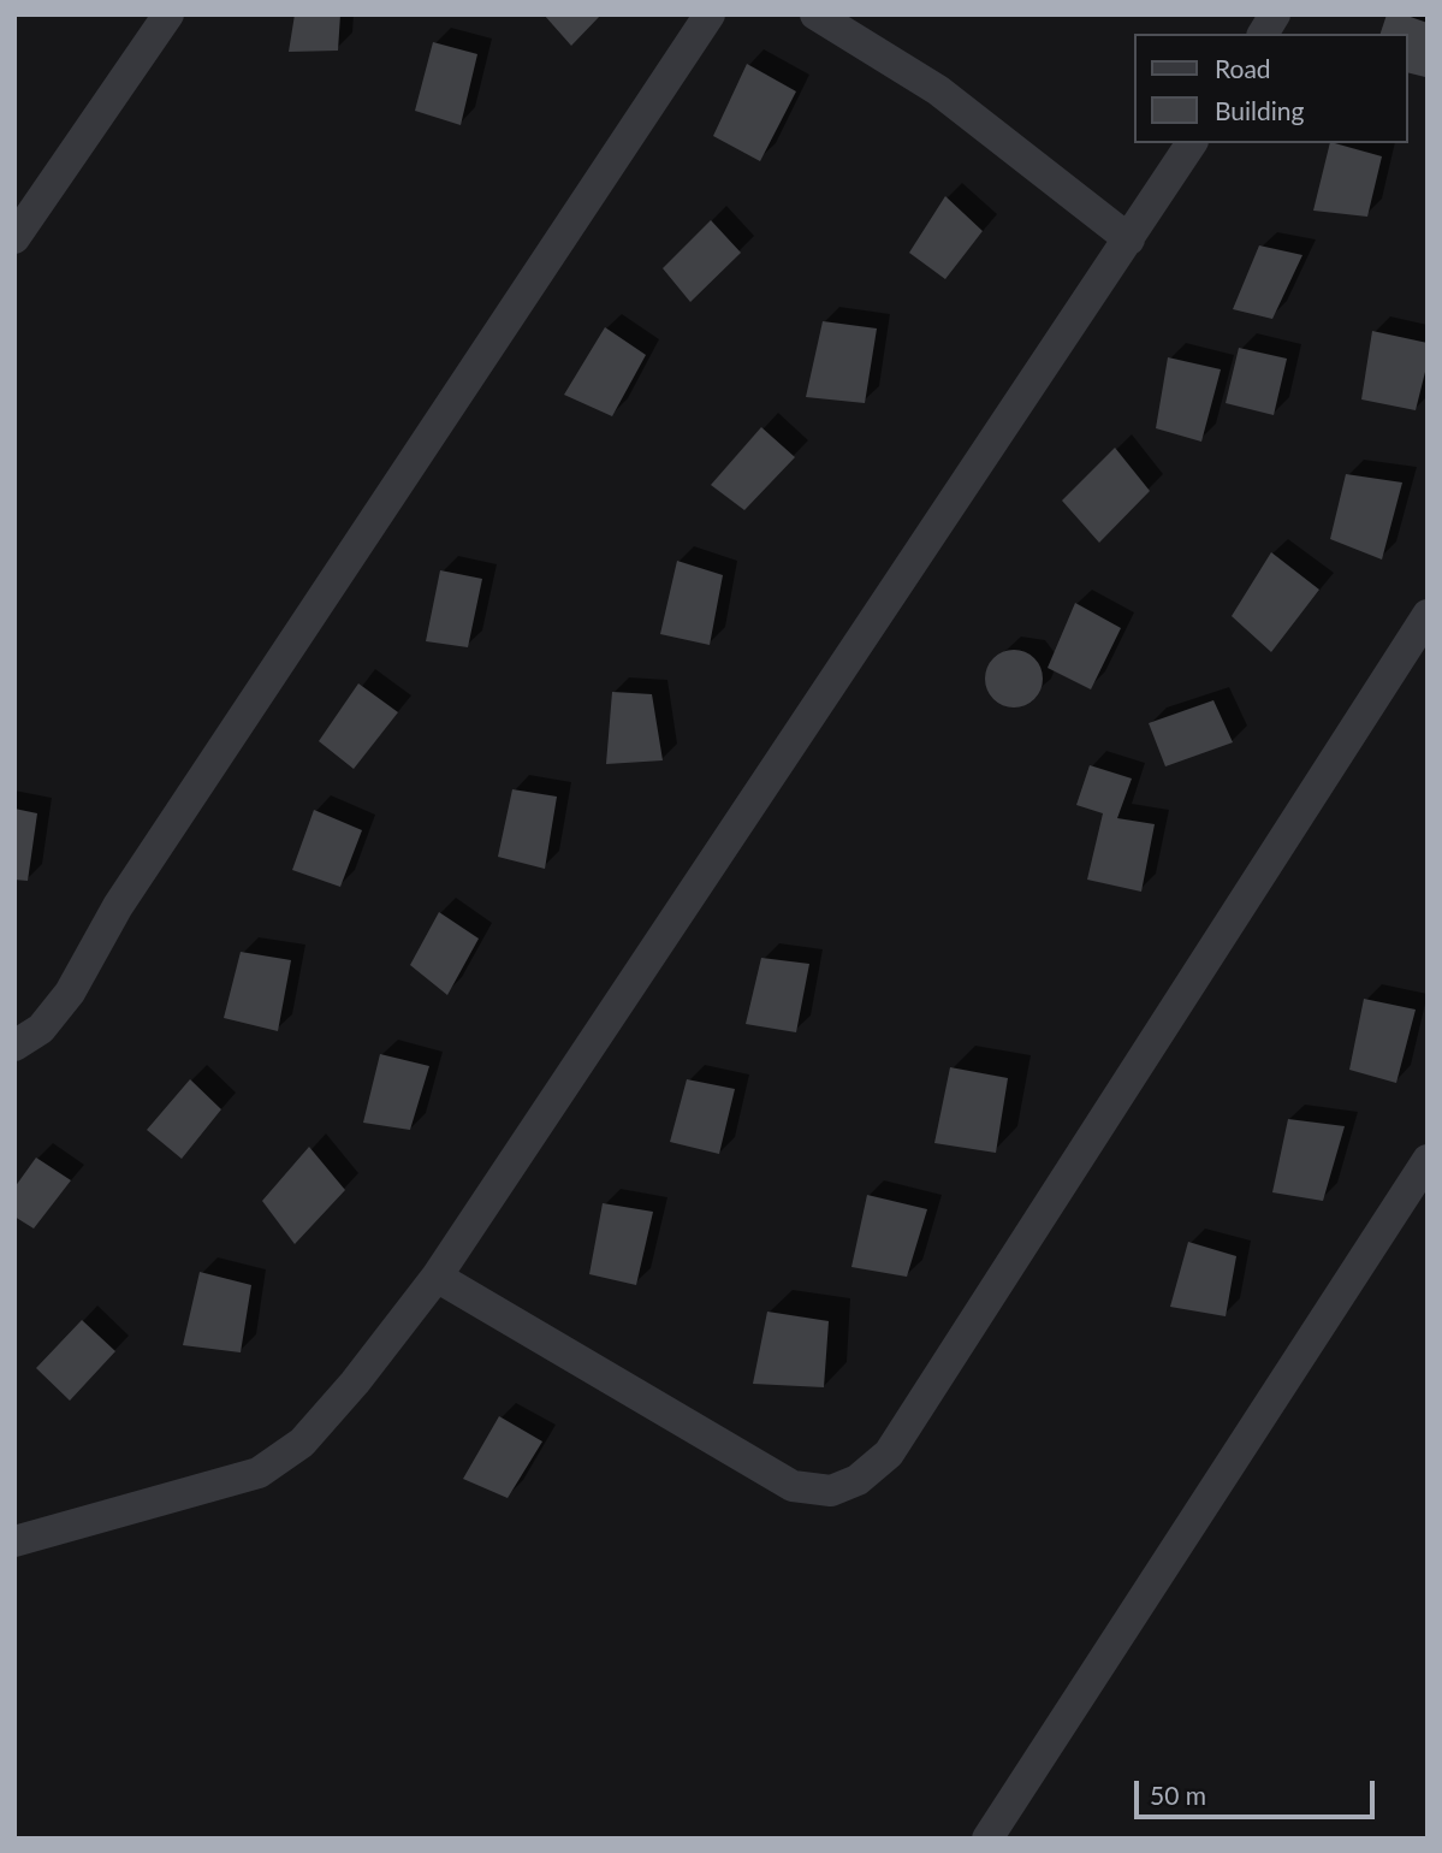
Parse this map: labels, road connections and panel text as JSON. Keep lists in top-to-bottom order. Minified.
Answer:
{"legend":["Road","Building"],"scale_bar":"50 m"}
